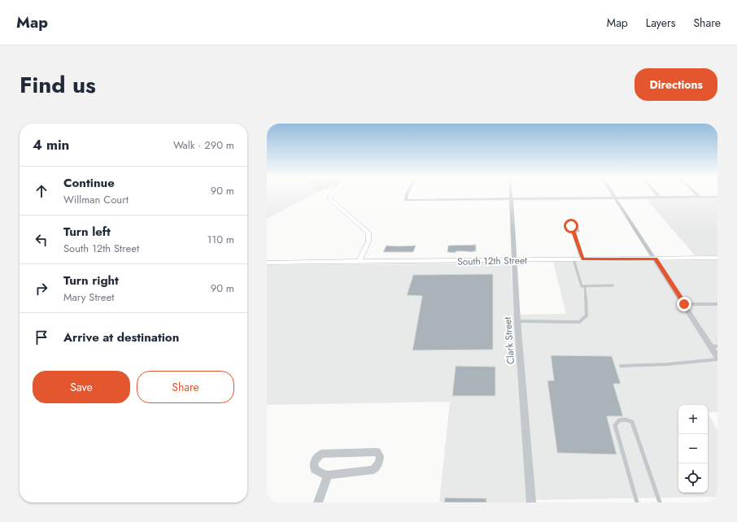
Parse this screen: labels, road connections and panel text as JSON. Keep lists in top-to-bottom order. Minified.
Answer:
{"streets":{"street":["South 12th Street","Clark Street"]},"crossings":[["South 12th Street","Clark Street"]],"page":{"header":"Map","nav":["Map","Layers","Share"],"title":"Find us","buttons":["Directions",["Save","Share"]],"heading":["4 min","Walk · 290 m"],"list":[["Continue","Willman Court","90 m"],["Turn left","South 12th Street","110 m"],["Turn right","Mary Street","90 m"],"Arrive at destination"],"map_buttons":["+","−"]}}
